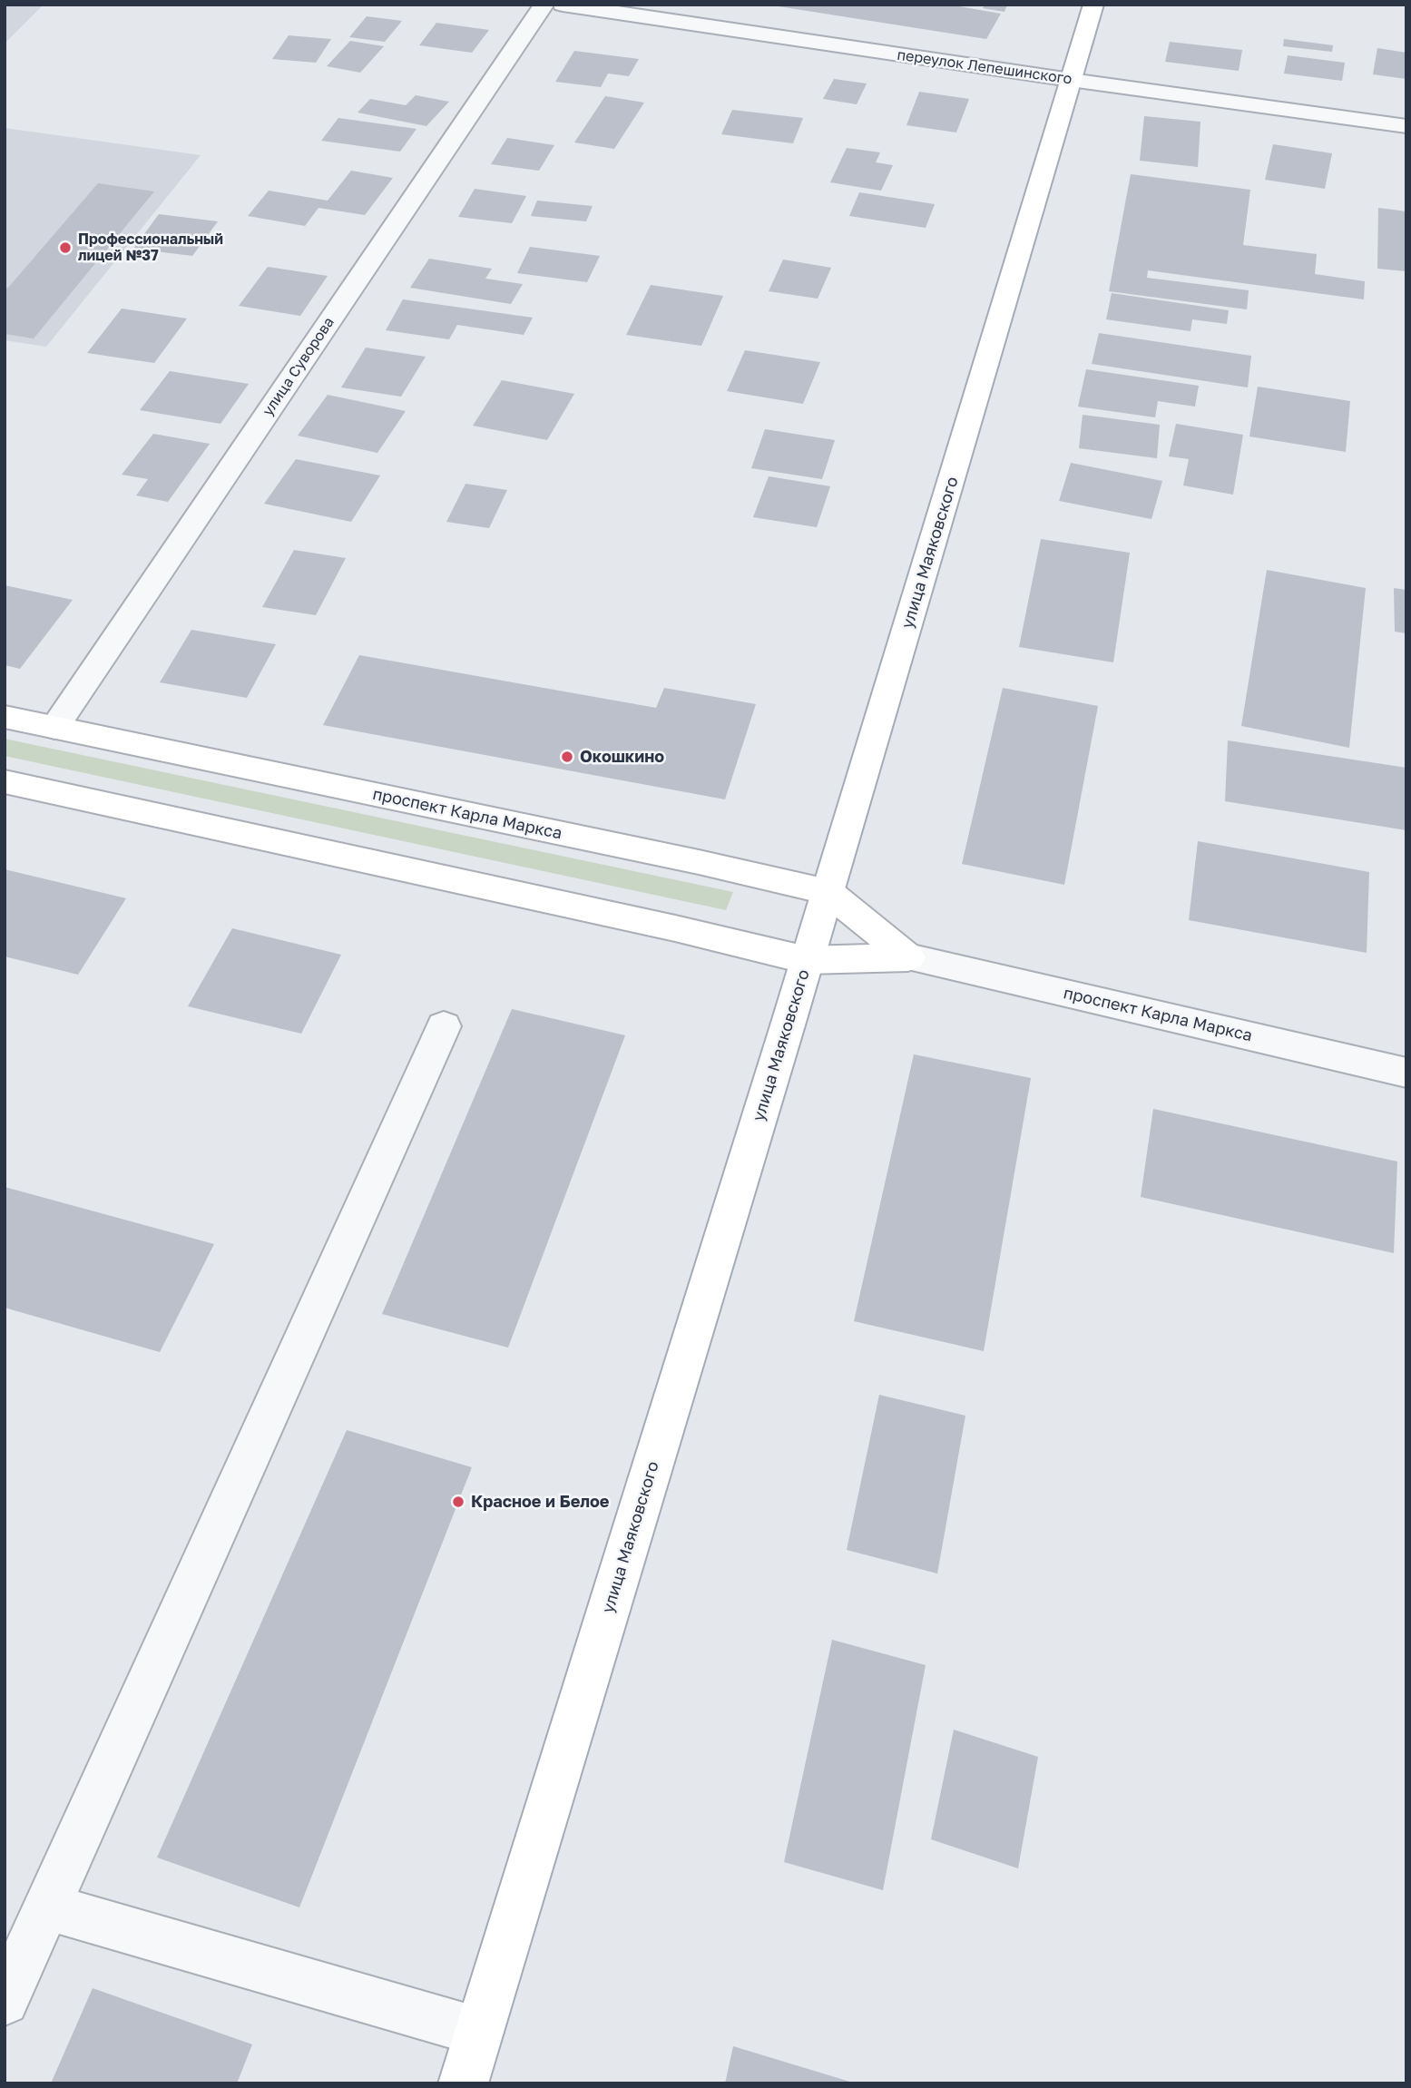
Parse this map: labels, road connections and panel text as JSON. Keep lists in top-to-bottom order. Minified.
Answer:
{"streets":{"main road":["улица Маяковского","проспект Карла Маркса"],"street":["переулок Лепешинского","улица Суворова"]},"crossings":[["переулок Лепешинского","улица Маяковского"],["улица Суворова","проспект Карла Маркса"],["улица Маяковского","проспект Карла Маркса"]],"places":["Профессиональный лицей №37","Окошкино","Красное и Белое"]}
